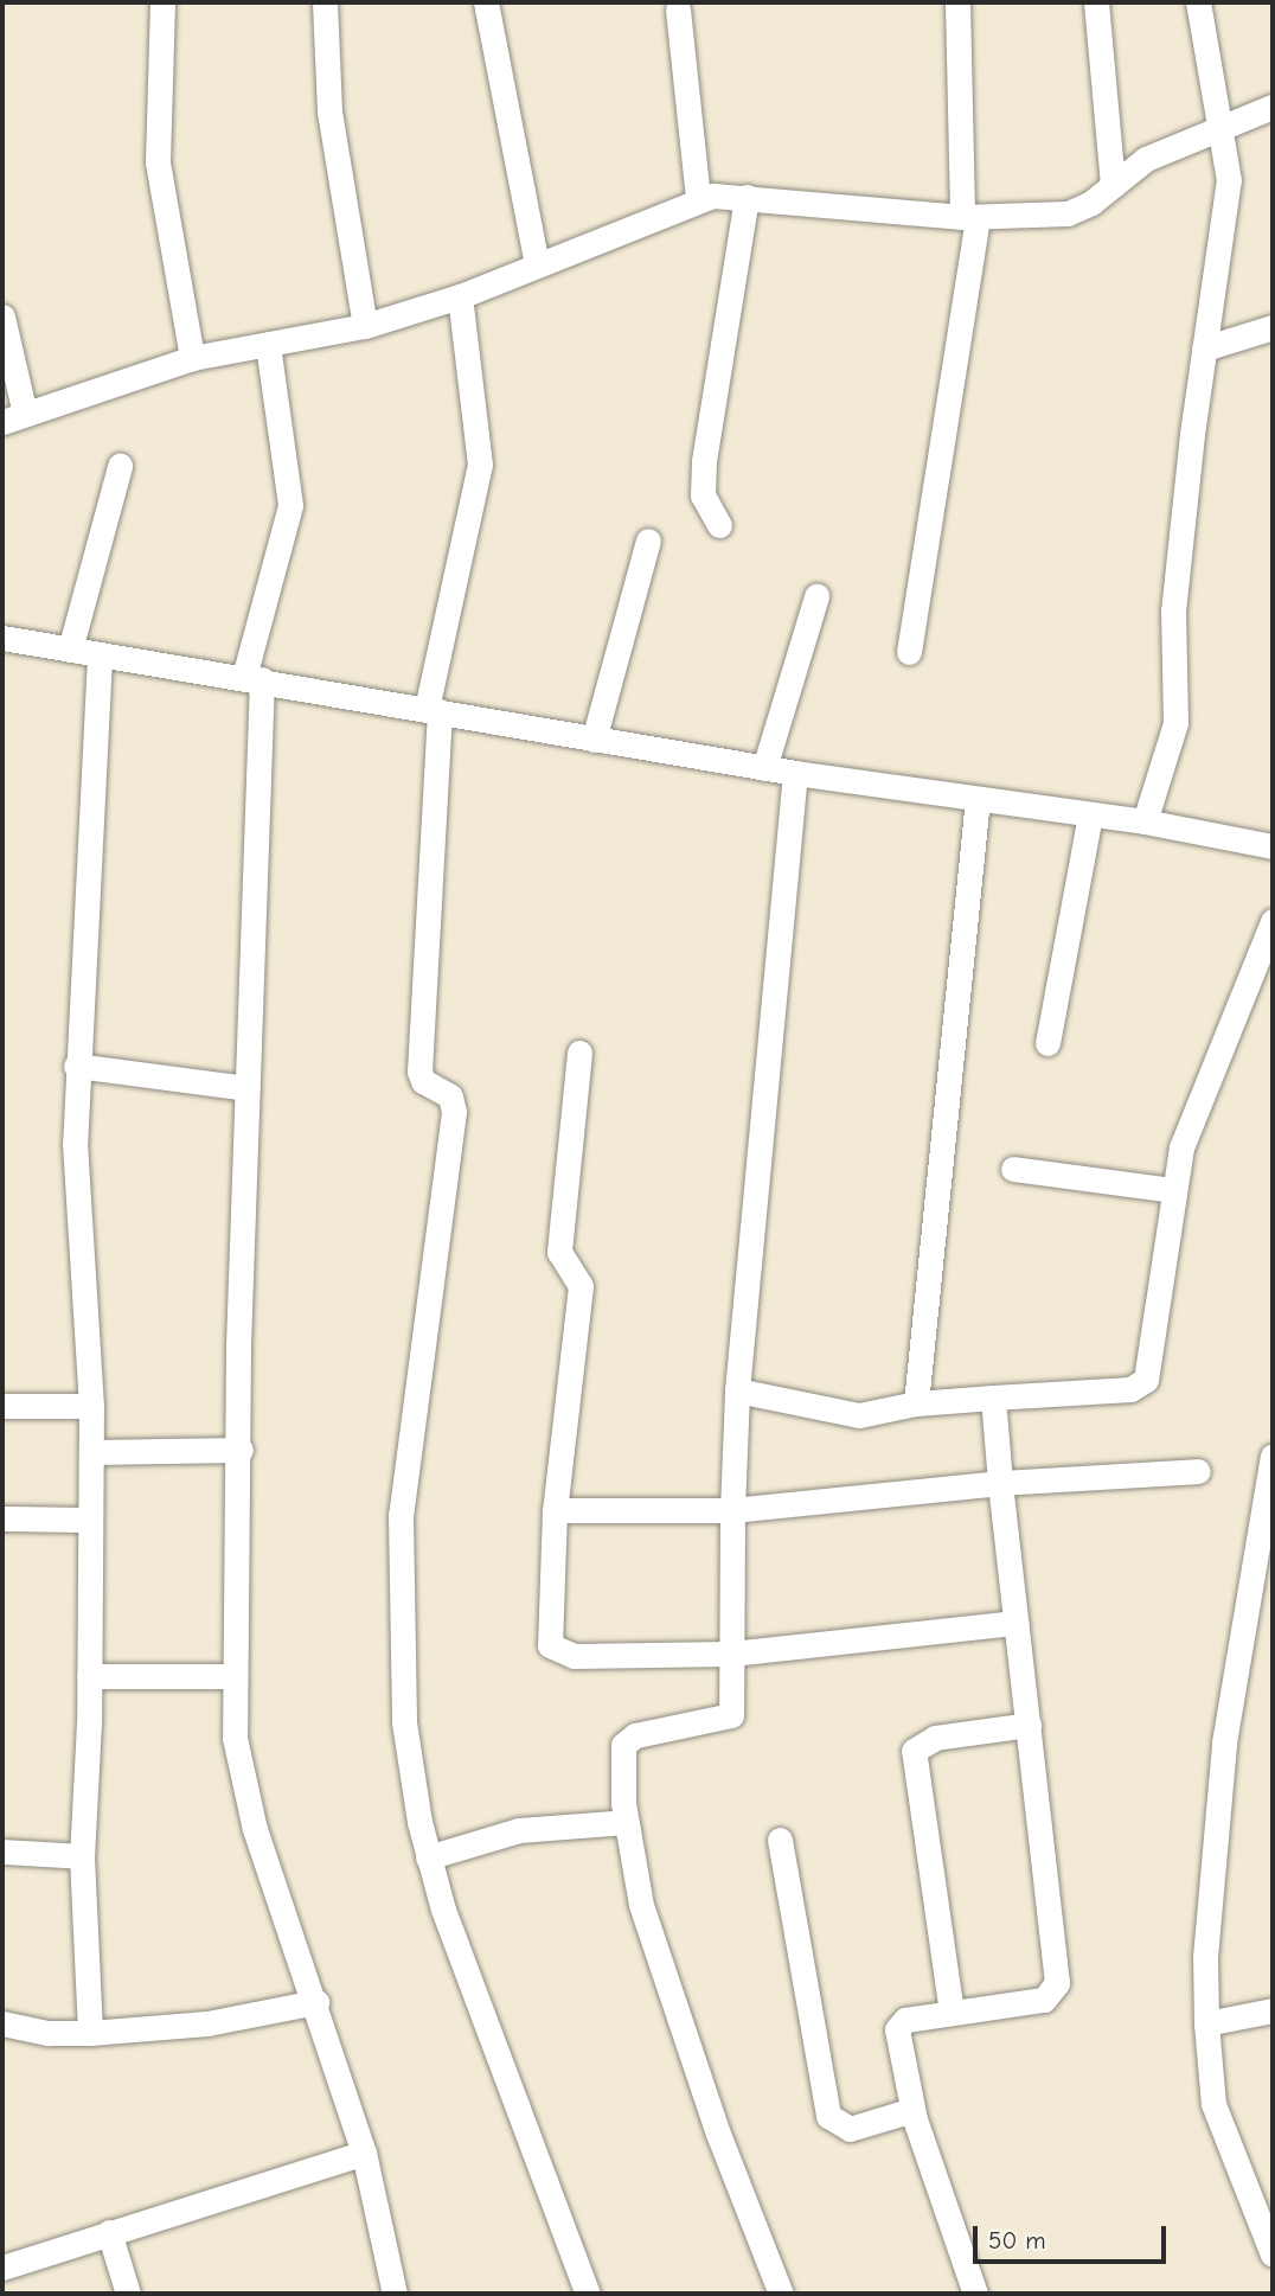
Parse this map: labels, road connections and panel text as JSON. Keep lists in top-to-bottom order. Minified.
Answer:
{"scale_bar":"50 m"}
